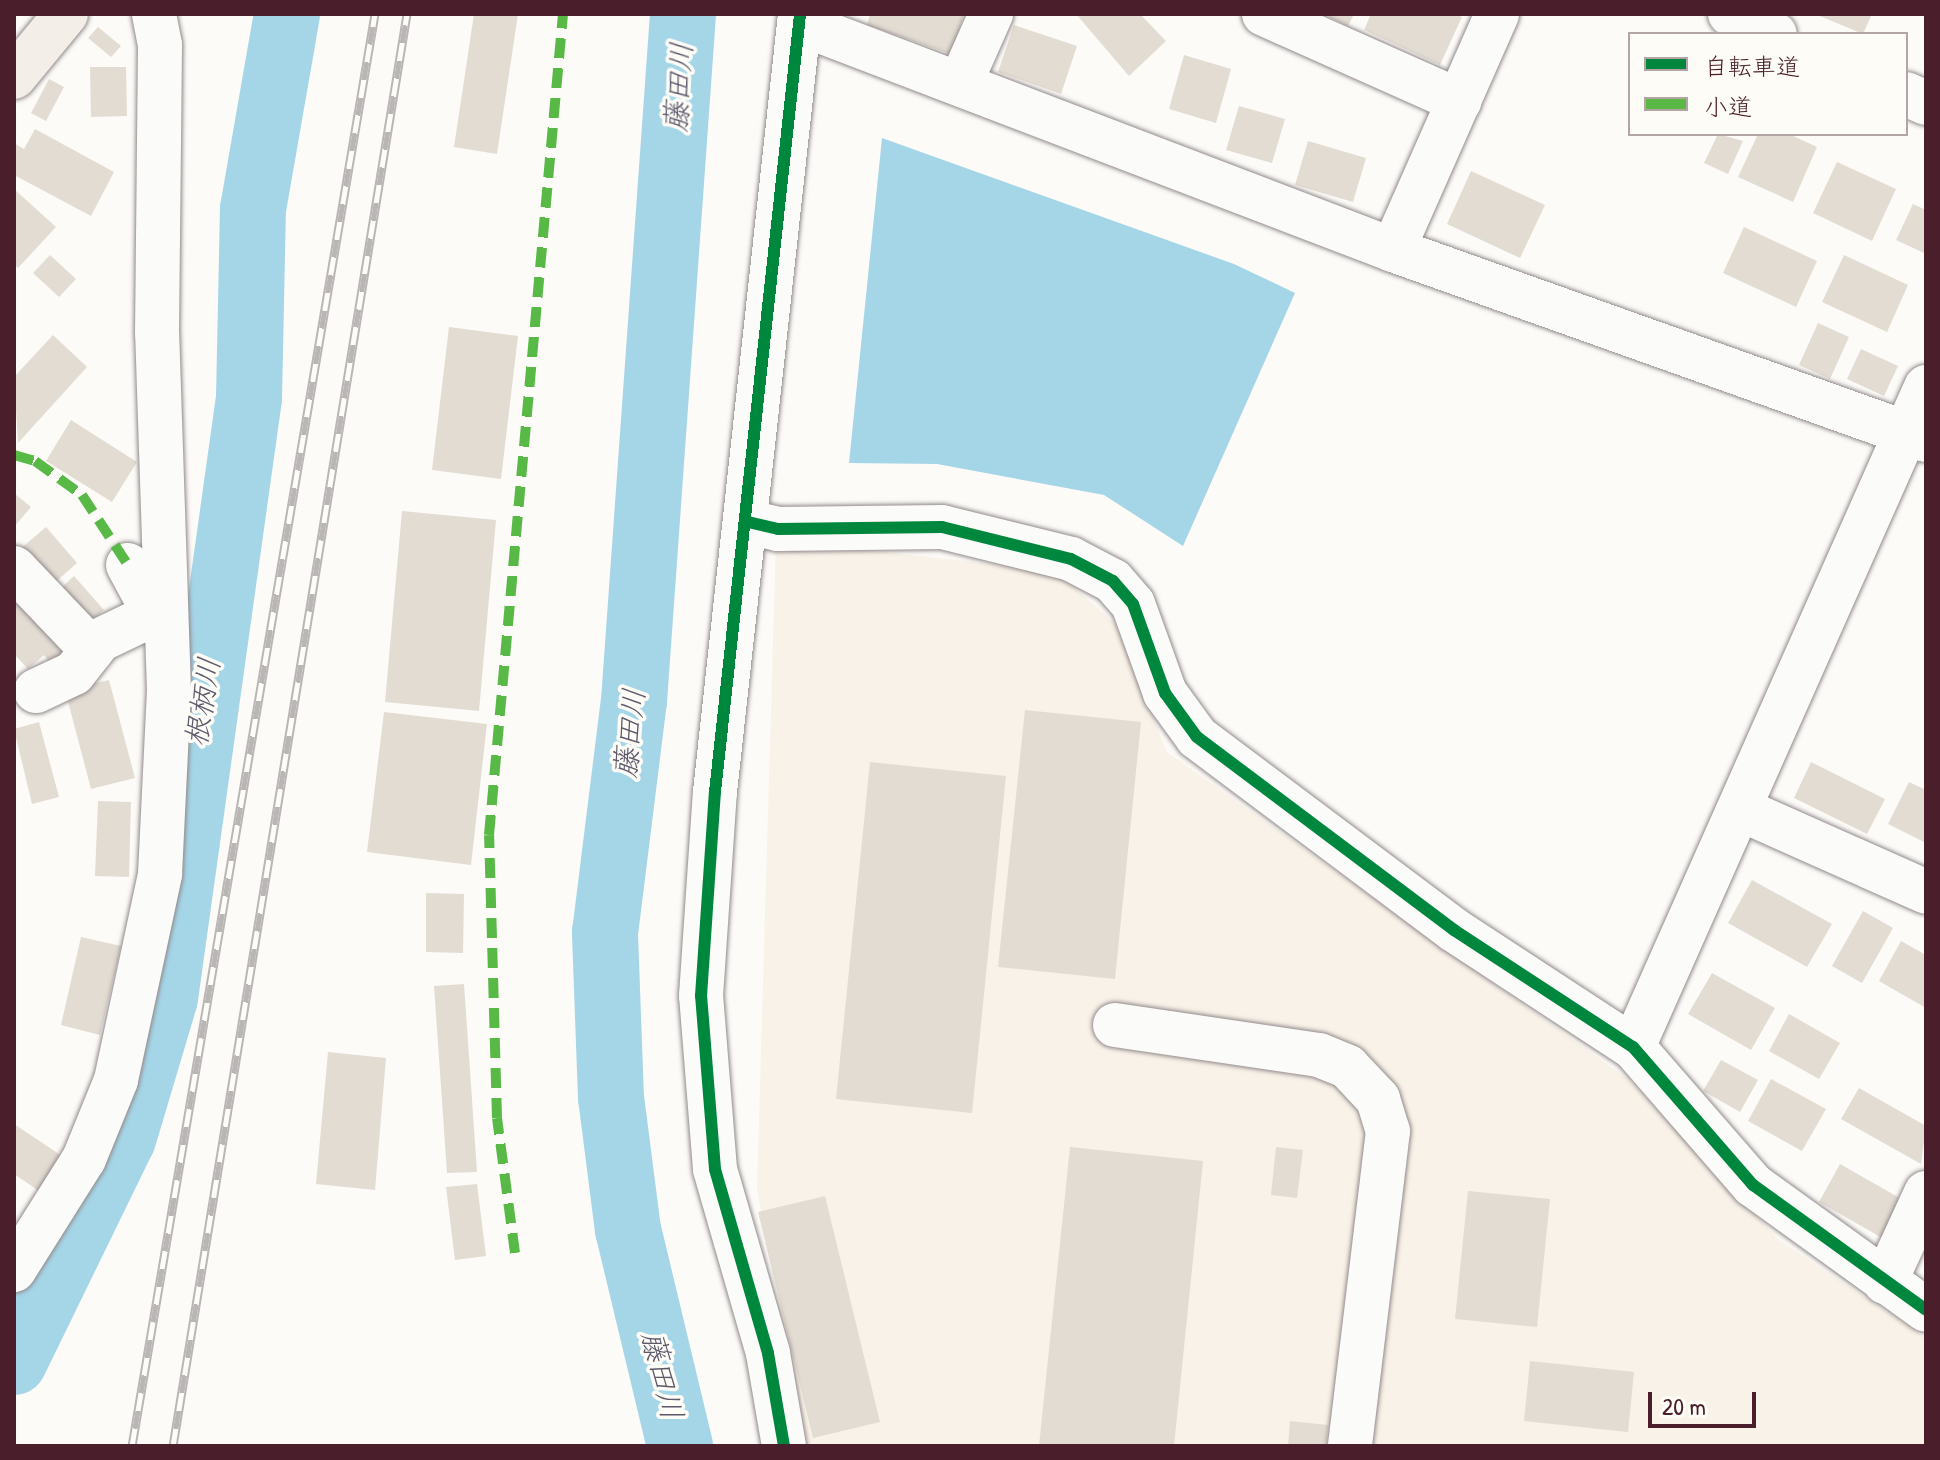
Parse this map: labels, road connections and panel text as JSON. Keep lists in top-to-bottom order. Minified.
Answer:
{"water":["藤田川","根柄川"],"legend":["自転車道","小道"],"scale_bar":"20 m"}
